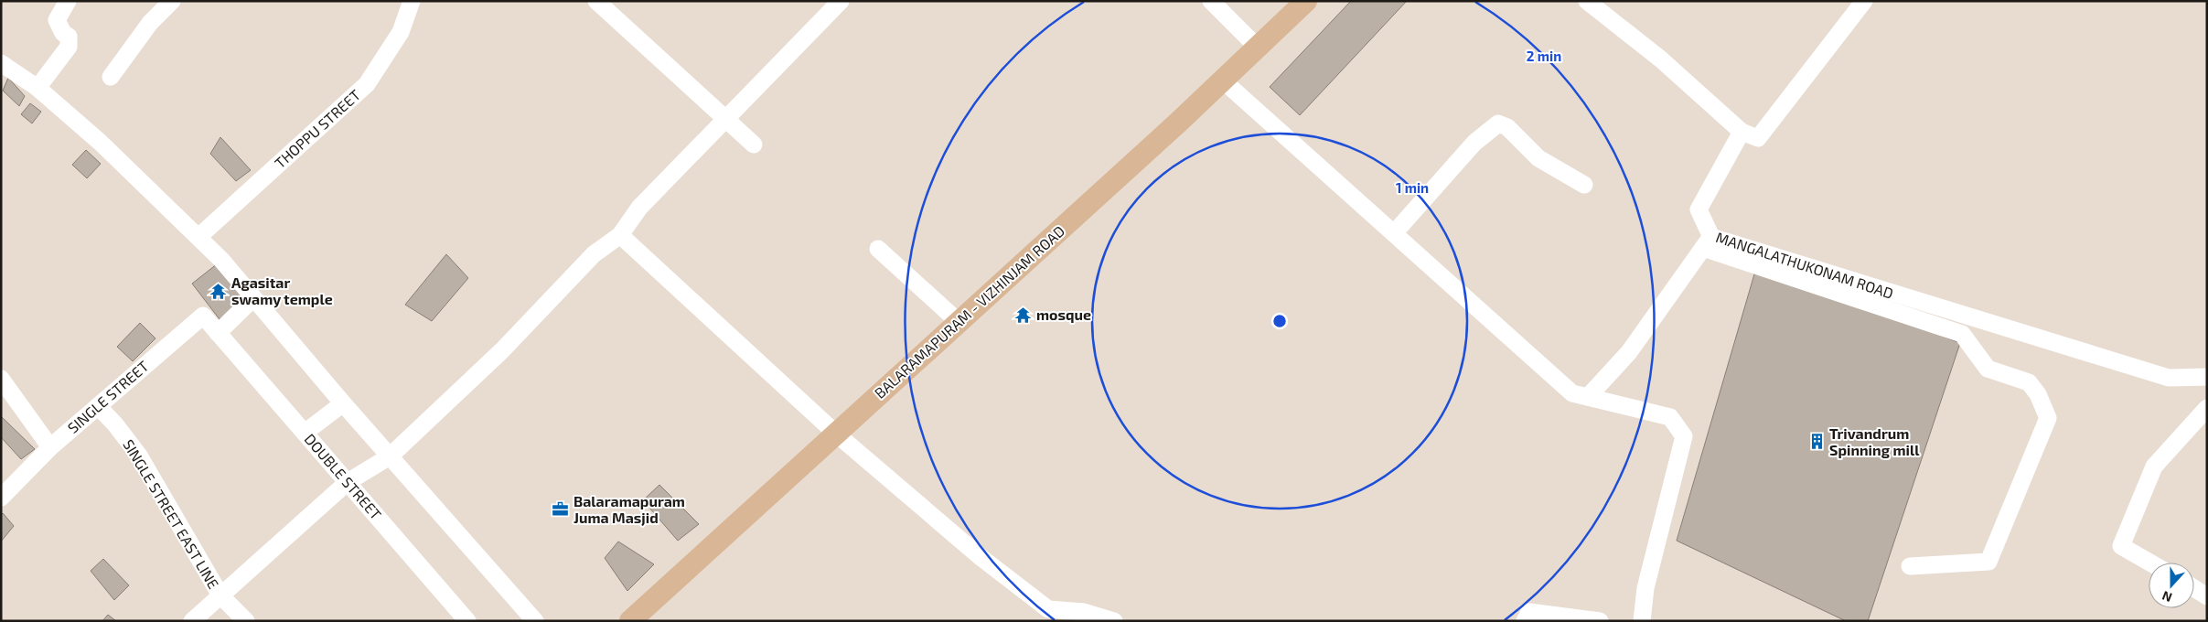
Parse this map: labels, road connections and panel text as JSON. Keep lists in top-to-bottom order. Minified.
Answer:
{"streets":{"main road":["BALARAMAPURAM - VIZHINJAM ROAD"],"street":["THOPPU STREET","MANGALATHUKONAM ROAD","SINGLE STREET","DOUBLE STREET","SINGLE STREET EAST LINE"]},"crossings":[["SINGLE STREET","DOUBLE STREET"],["SINGLE STREET","SINGLE STREET EAST LINE"]],"places":{"temple":["Agasitar swamy temple","mosque"],"building":["Trivandrum Spinning mill"],"office":["Balaramapuram Juma Masjid"]},"north":"bottom","rings":["2 min","1 min"]}
